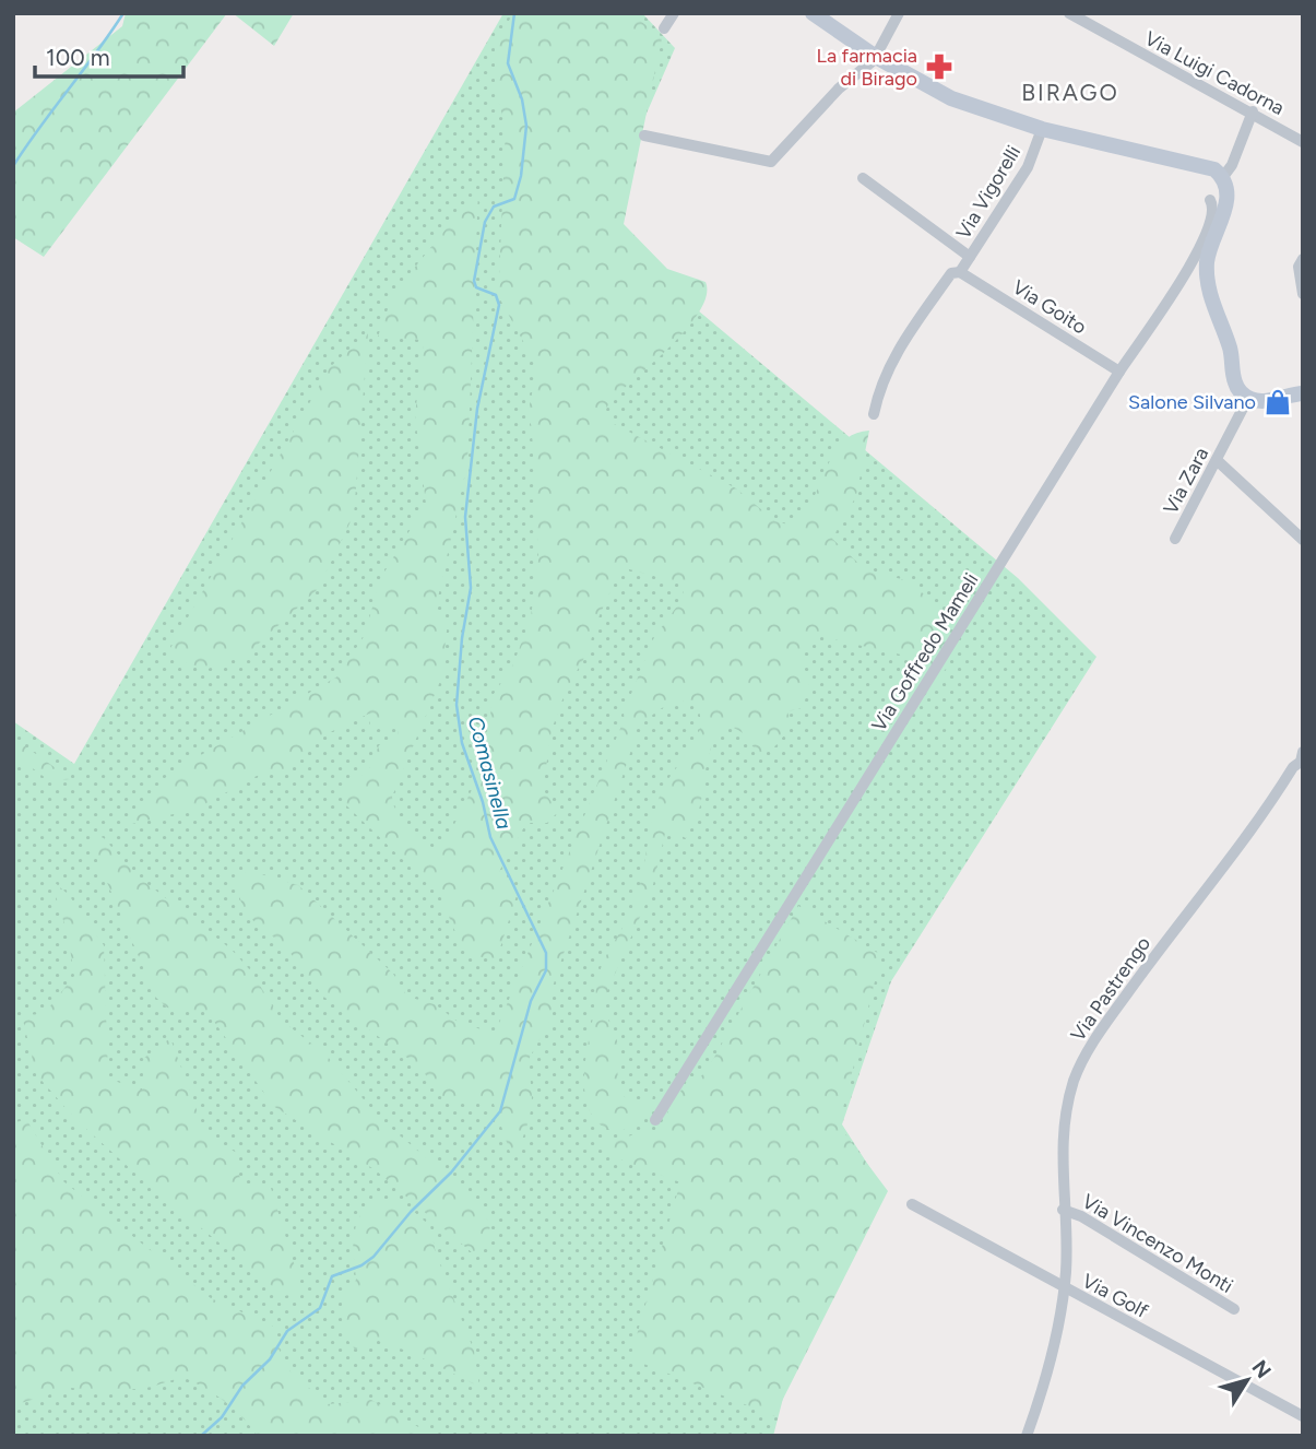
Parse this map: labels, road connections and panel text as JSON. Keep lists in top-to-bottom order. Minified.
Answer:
{"streets":{"street":["Via Luigi Cadorna","Via Vigorelli","Via Goito","Via Zara","Via Goffredo Mameli","Via Pastrengo","Via Vincenzo Monti","Via Golf"]},"crossings":[["Via Vigorelli","Via Goito"],["Via Goito","Via Goffredo Mameli"],["Via Pastrengo","Via Vincenzo Monti"],["Via Pastrengo","Via Golf"]],"districts":["BIRAGO"],"water":["Comasinella"],"places":{"pharmacy":["La farmacia di Birago"],"shop":["Salone Silvano"]},"scale_bar":"100 m","north":"top right"}
